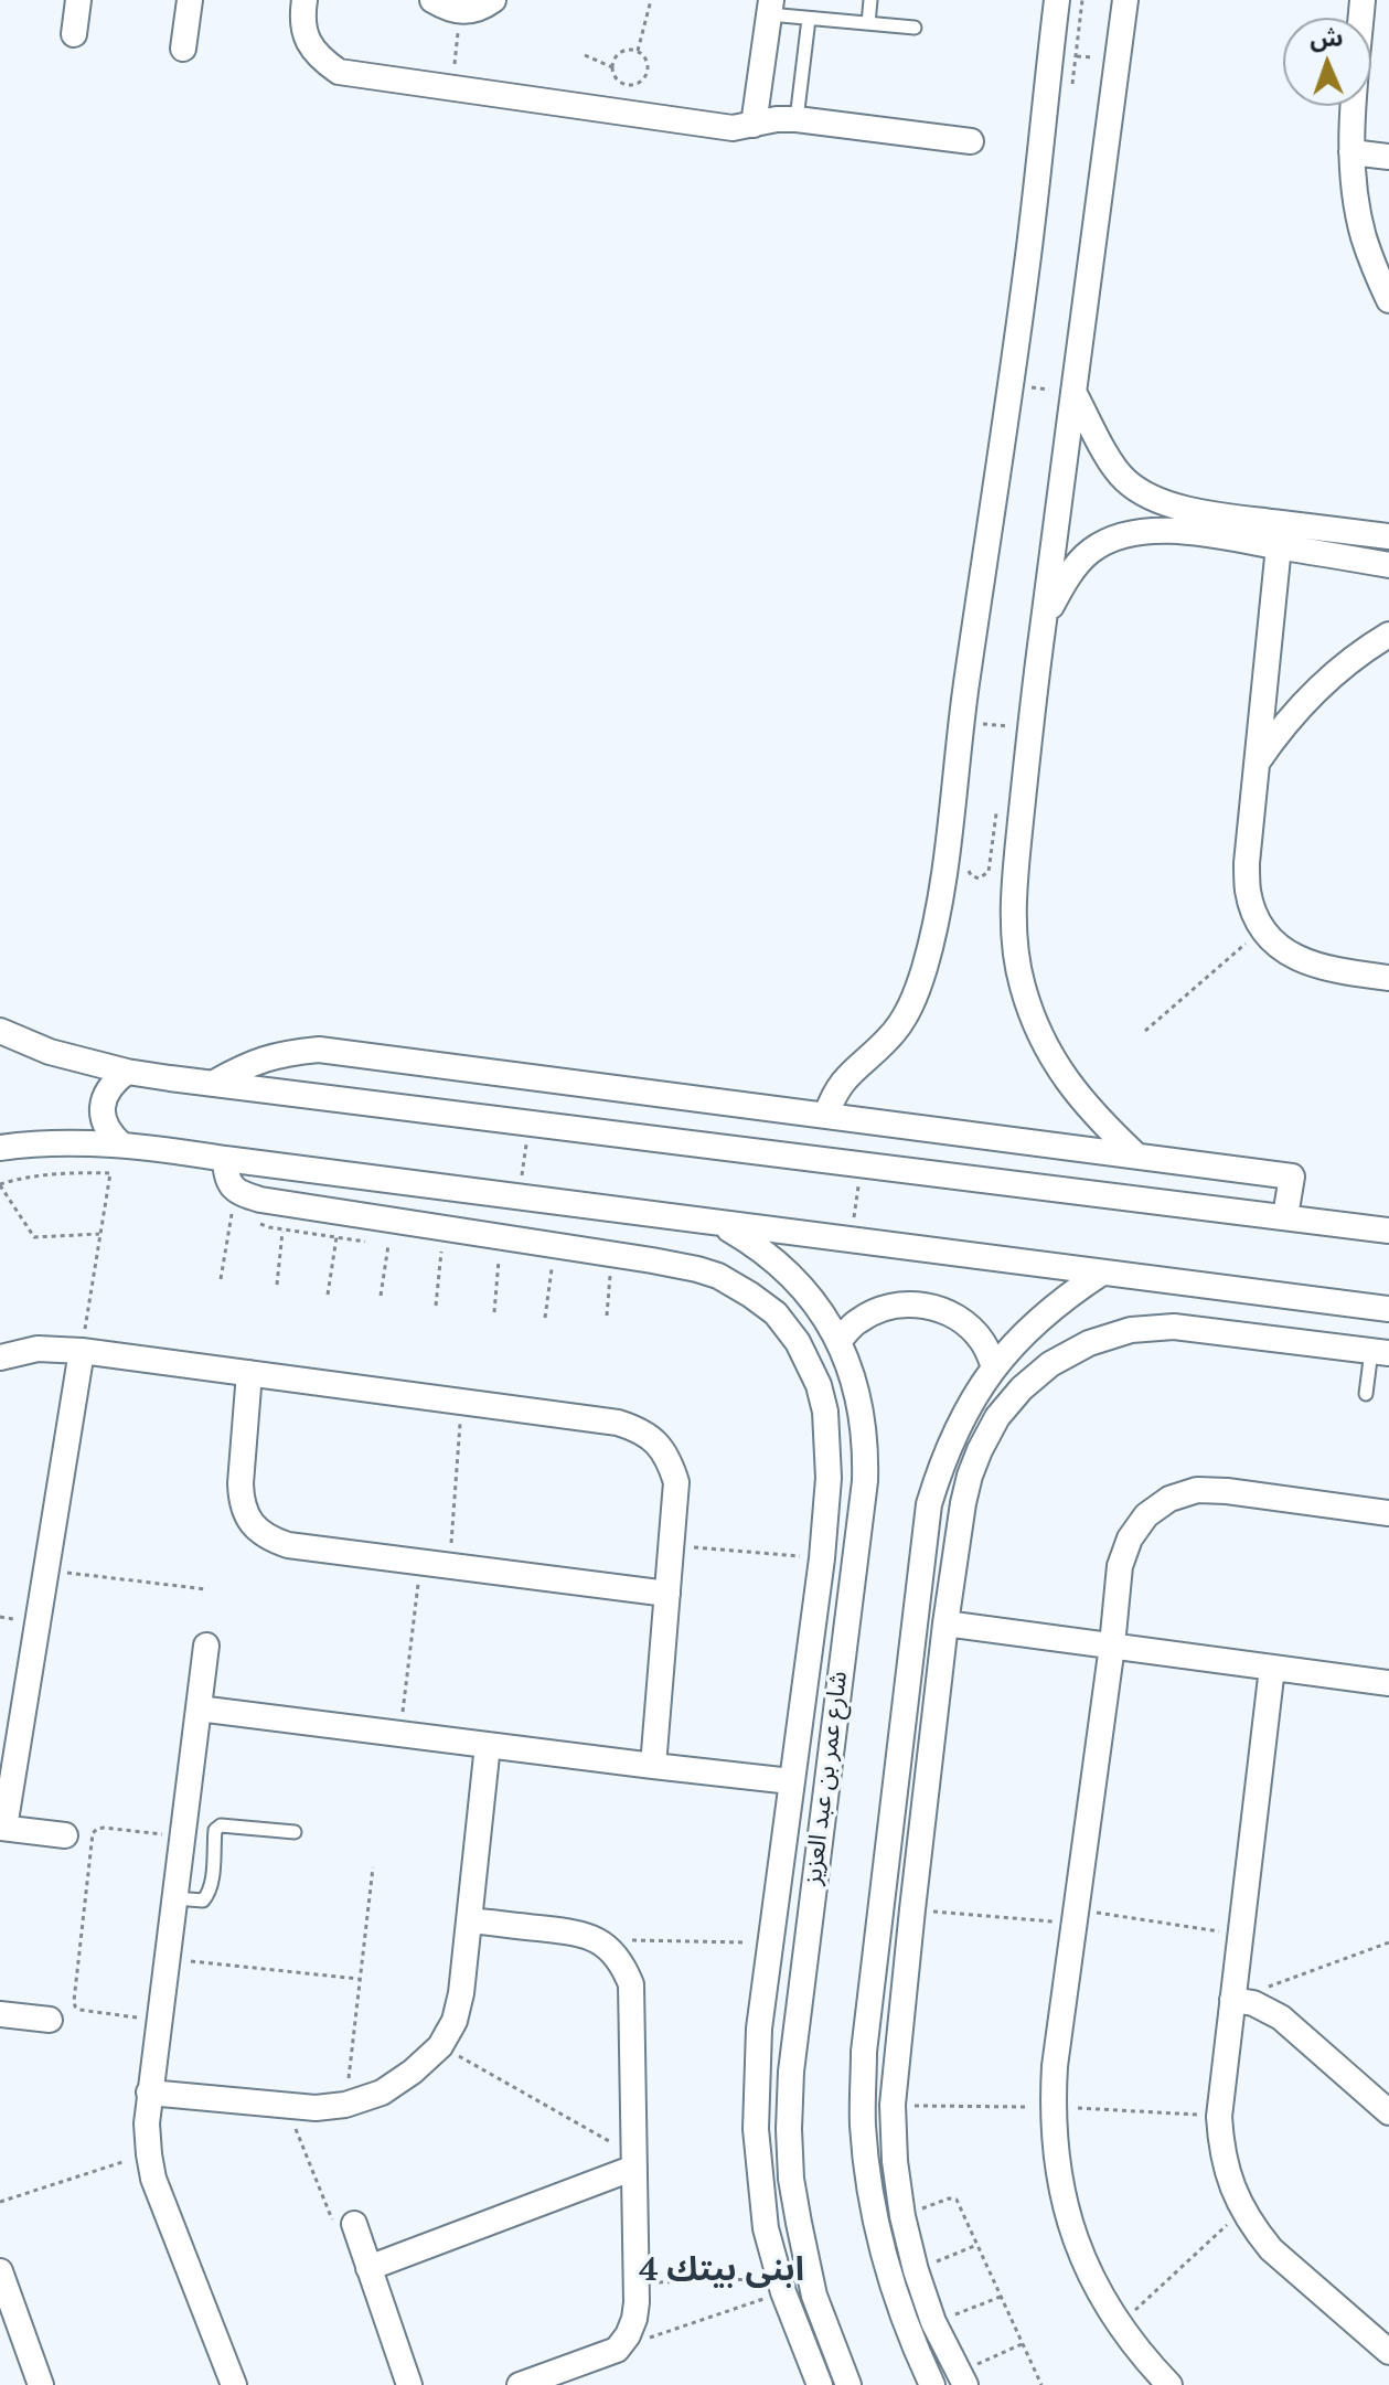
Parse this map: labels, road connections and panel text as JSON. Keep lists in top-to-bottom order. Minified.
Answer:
{"streets":{"street":["شارع عمر بن عبد العزيز"]},"districts":["ابنى بيتك 4"],"north":"top"}
